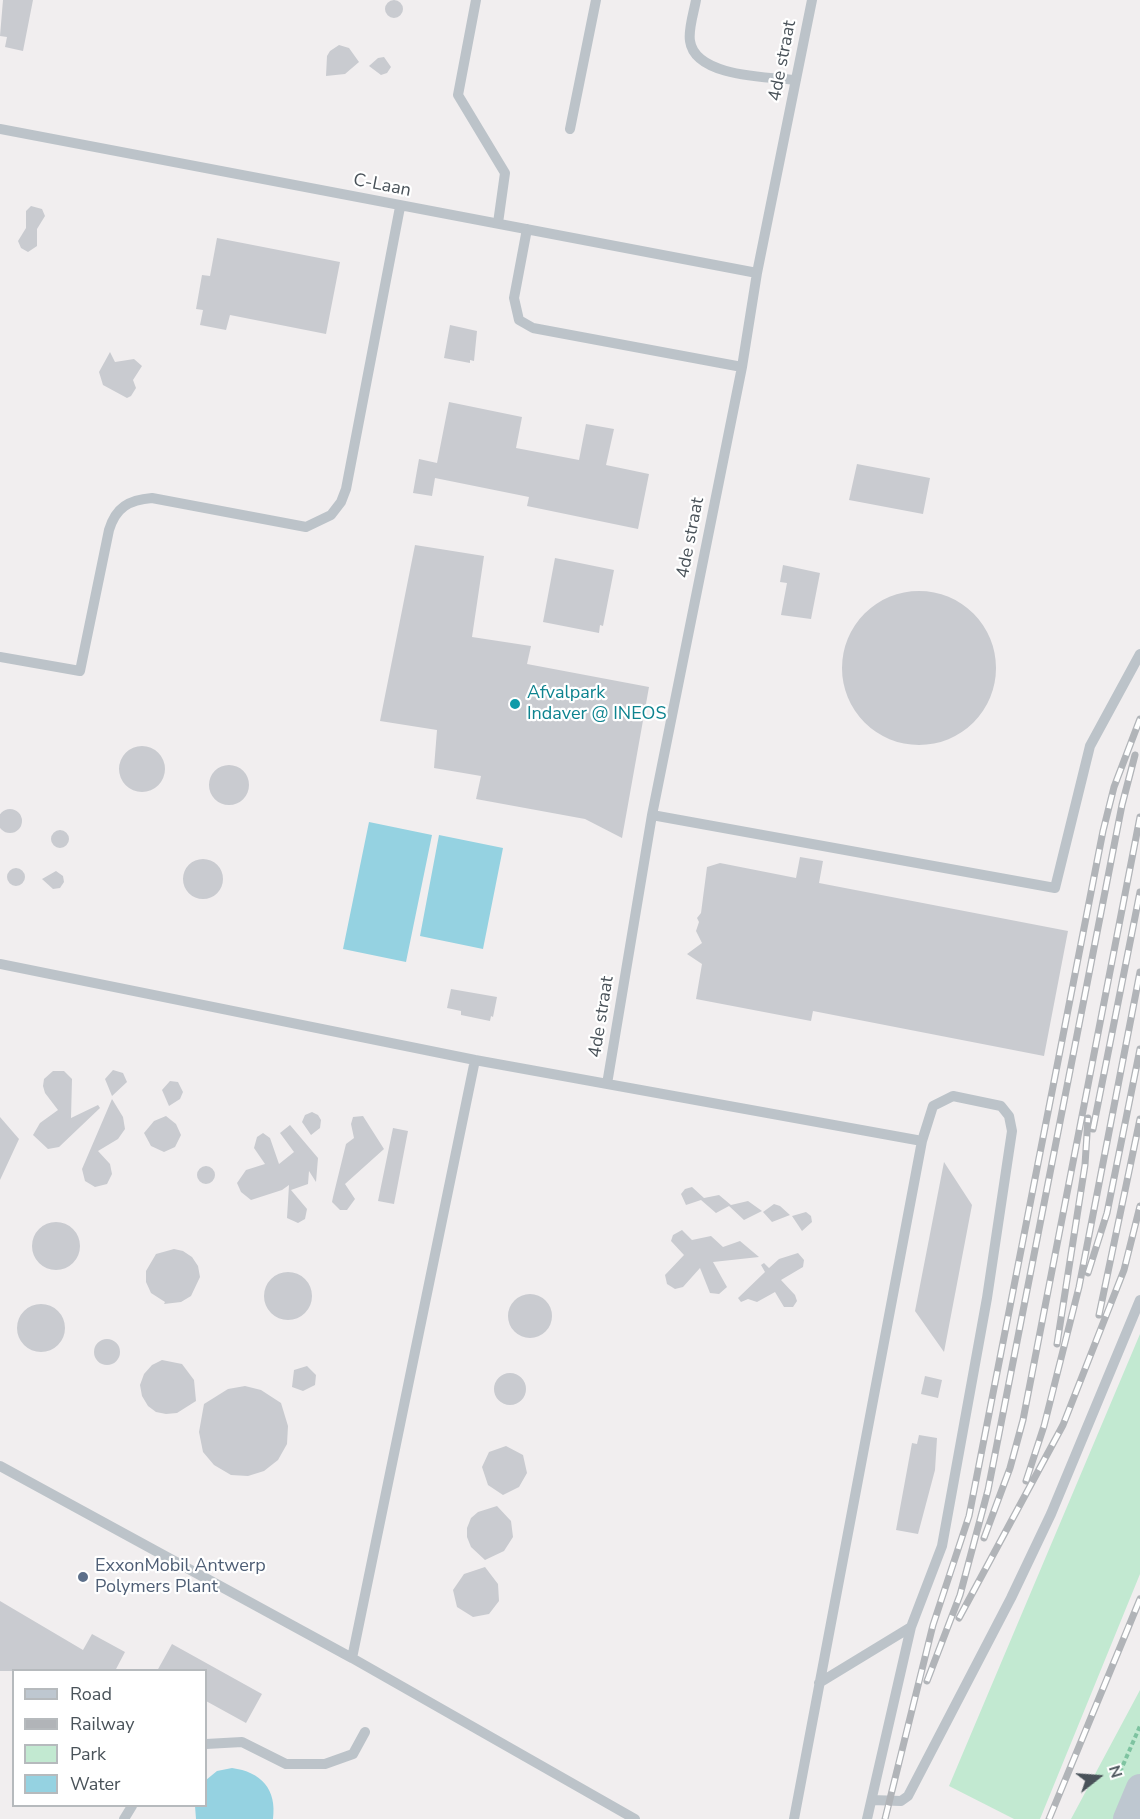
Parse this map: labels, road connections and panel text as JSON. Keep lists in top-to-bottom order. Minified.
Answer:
{"streets":{"lane":["4de straat","C-Laan"]},"crossings":[["4de straat","C-Laan"]],"places":["Afvalpark Indaver @ INEOS","ExxonMobil Antwerp Polymers Plant"],"legend":["Road","Railway","Park","Water"],"north":"right"}
